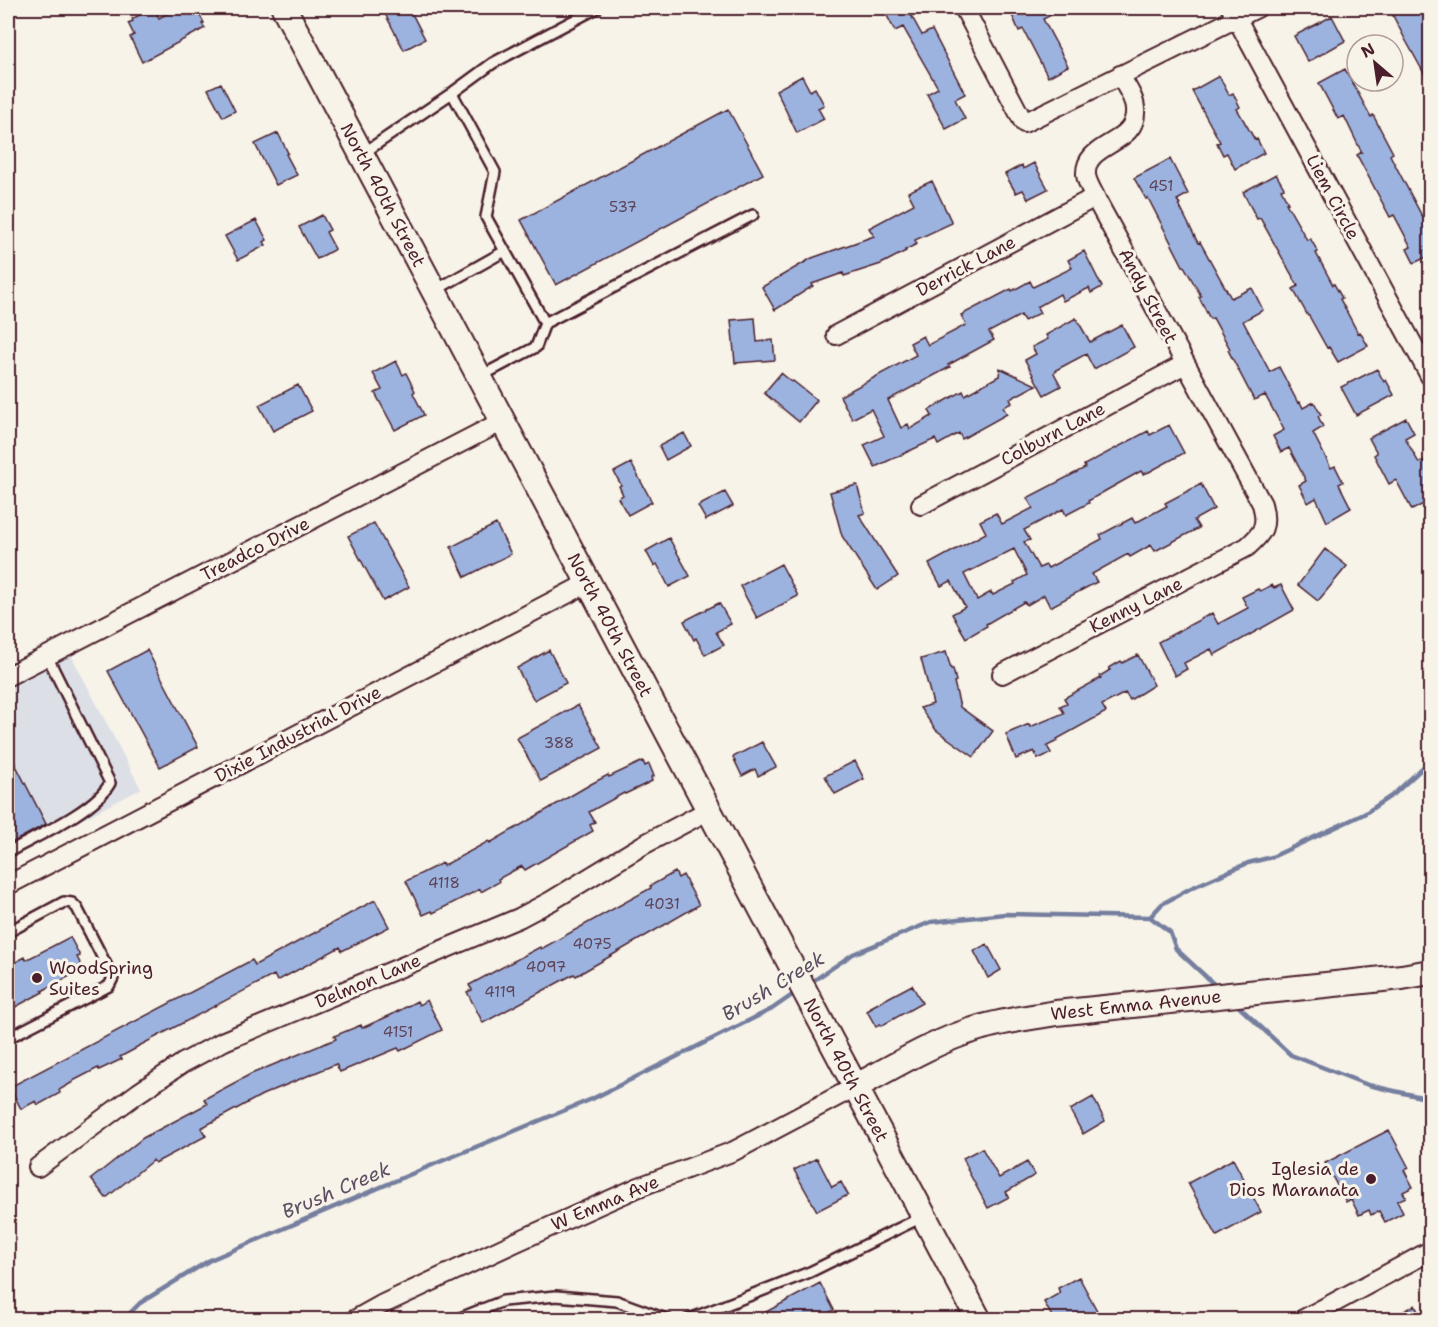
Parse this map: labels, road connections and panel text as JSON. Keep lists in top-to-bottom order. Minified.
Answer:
{"streets":{"street":["North 40th Street","Liem Circle","Derrick Lane","Andy Street","Colburn Lane","Treadco Drive","Kenny Lane","Dixie Industrial Drive","Delmon Lane","West Emma Avenue","W Emma Ave"]},"crossings":[["North 40th Street","Treadco Drive"],["North 40th Street","Dixie Industrial Drive"],["North 40th Street","Delmon Lane"],["North 40th Street","West Emma Avenue"],["North 40th Street","W Emma Ave"],["Derrick Lane","Andy Street"],["Andy Street","Colburn Lane"],["Andy Street","Kenny Lane"],["West Emma Avenue","W Emma Ave"]],"water":["Brush Creek"],"places":["WoodSpring Suites","Iglesia de Dios Maranata"],"house_numbers":["451","537","388","4118","4031","4075","4097","4119","4151"],"north":"top left"}
